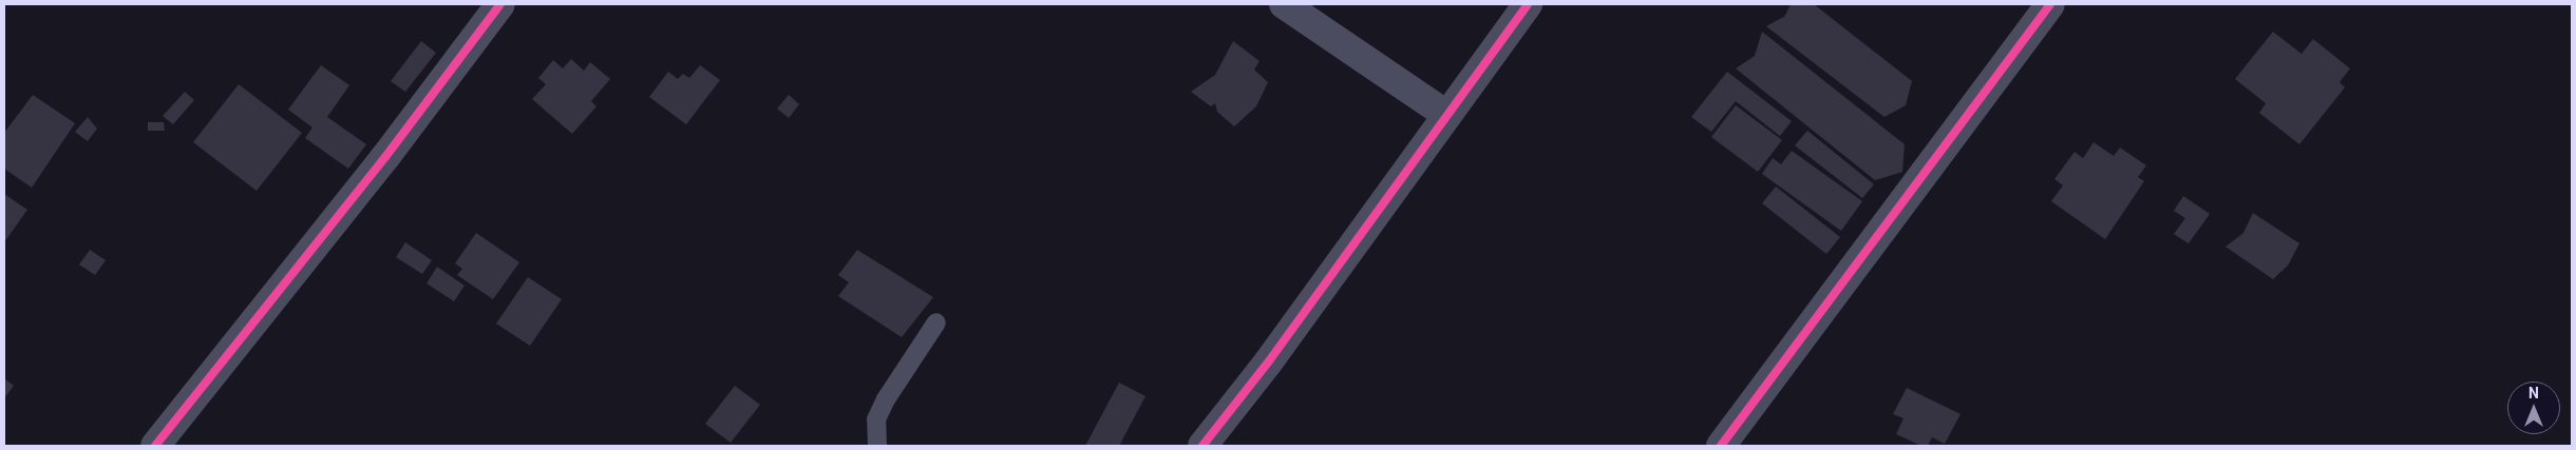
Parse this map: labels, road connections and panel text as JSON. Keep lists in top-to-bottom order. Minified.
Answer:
{"north":"top"}
